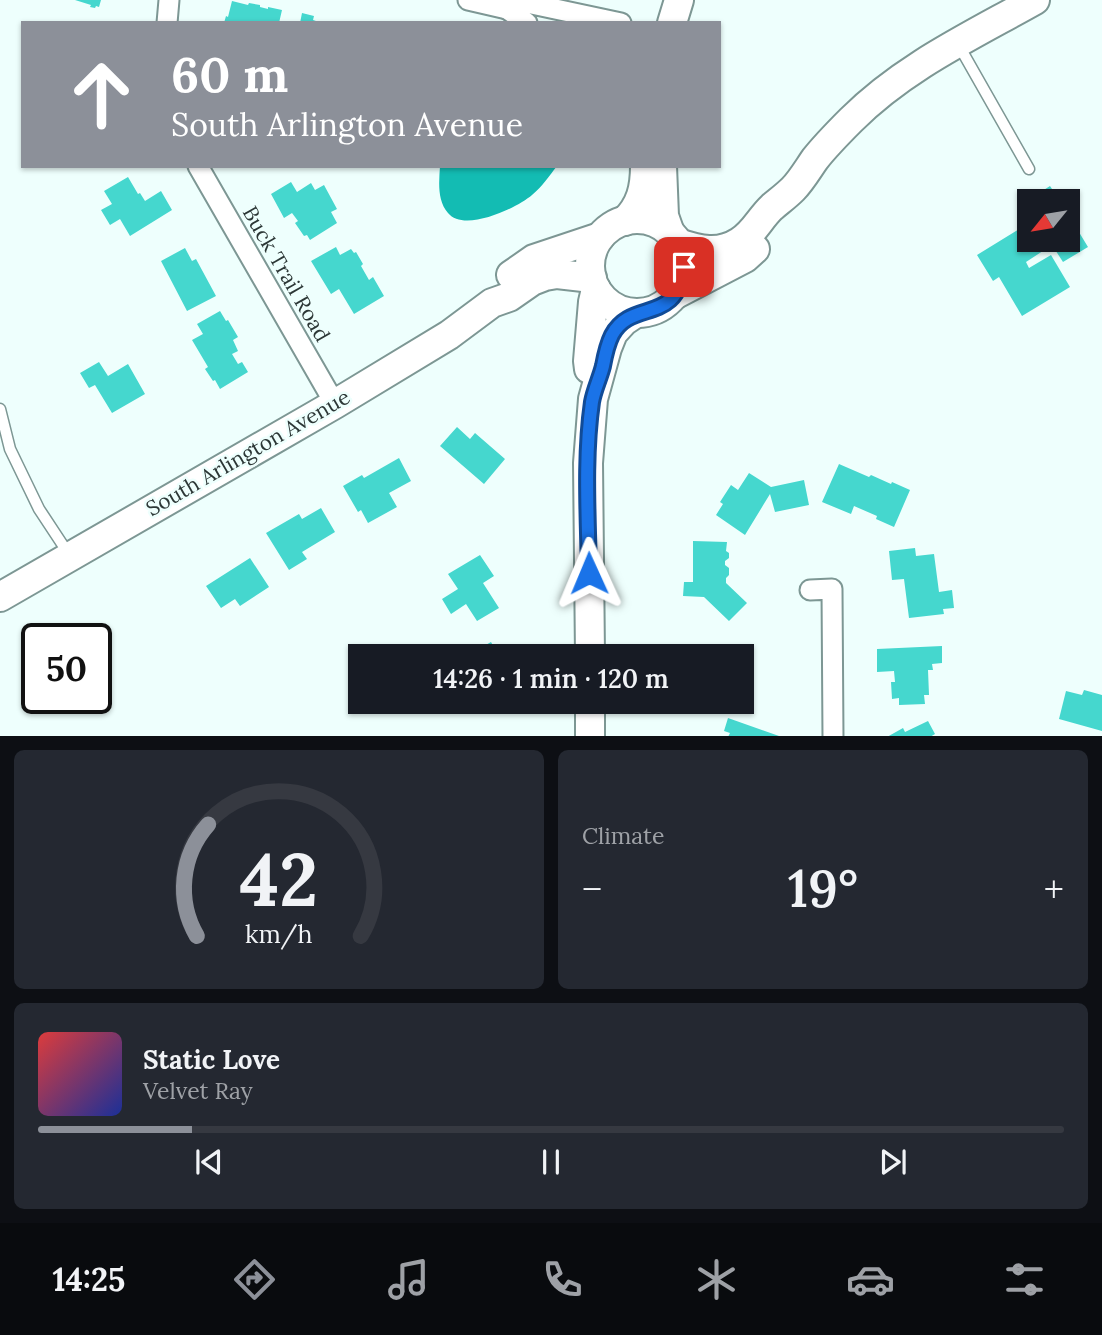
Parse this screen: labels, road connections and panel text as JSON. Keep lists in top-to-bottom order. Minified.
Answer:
{"streets":{"main road":["South Arlington Avenue"],"street":["Buck Trail Road"]},"crossings":[["Buck Trail Road","South Arlington Avenue"]],"north":"bottom left","page":{"turn":["60 m","South Arlington Avenue"],"limit":"50","trip":"14:26 · 1 min · 120 m","tile":"Climate","heat":["−","19°","+"],"song":["Static Love","Velvet Ray"],"tabs":"14:25","gauge":["42","km/h"]}}
